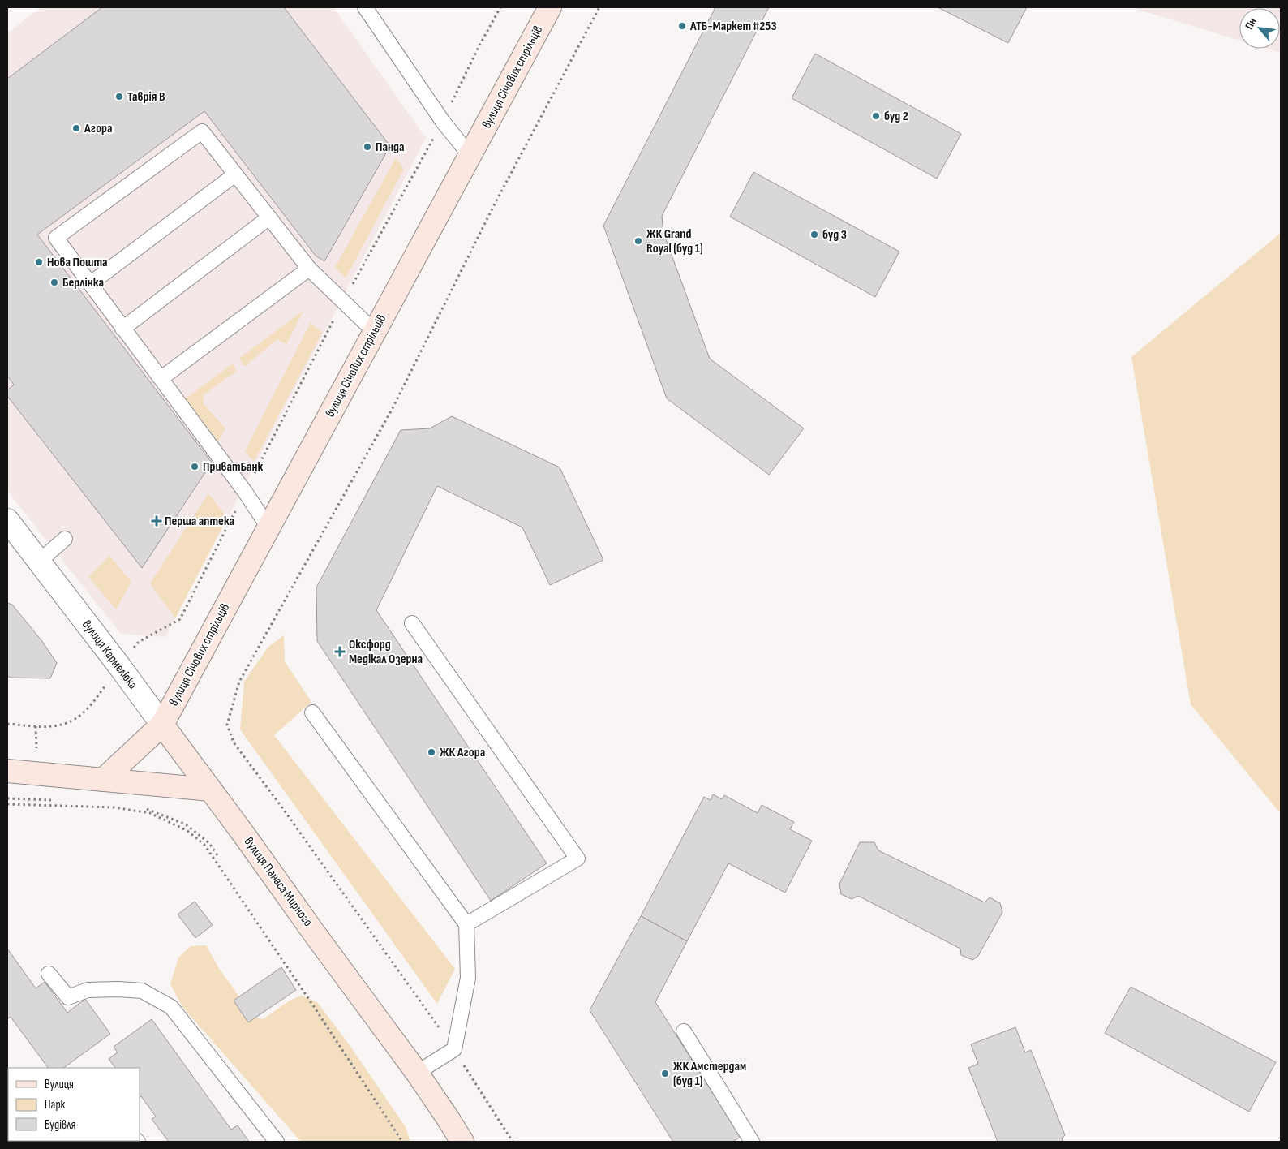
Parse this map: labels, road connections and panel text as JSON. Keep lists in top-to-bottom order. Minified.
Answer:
{"streets":{"street":["вулиця Січових стрільців","вулиця Кармелюка","вулиця Панаса Мирного"]},"crossings":[["вулиця Січових стрільців","вулиця Кармелюка"],["вулиця Кармелюка","вулиця Панаса Мирного"]],"places":{"other":["АТБ-Маркет #253","Таврія В","буд 2","Агора","Панда","буд 3","ЖК Grand Royal (буд 1)","Нова Пошта","Берлінка","ПриватБанк","ЖК Агора","ЖК Амстердам (буд 1)"],"health":["Перша аптека","Оксфорд Медікал Озерна"]},"legend":["Вулиця","Парк","Будівля"],"north":"top left"}
